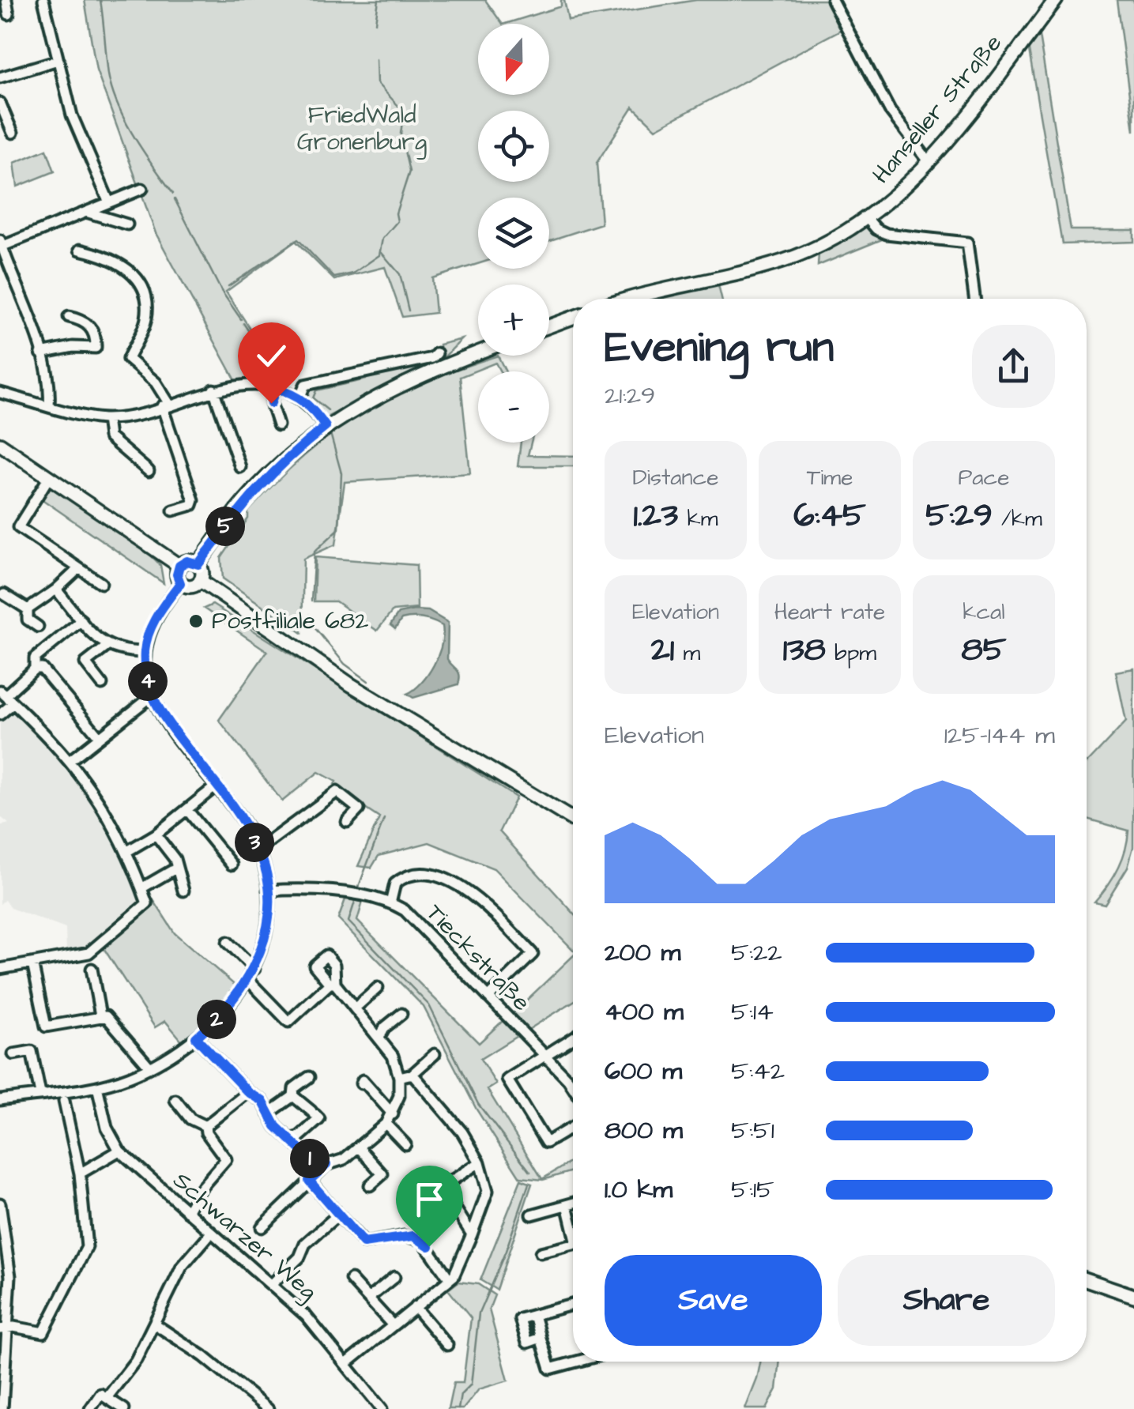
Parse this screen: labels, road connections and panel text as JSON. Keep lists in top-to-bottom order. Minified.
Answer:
{"streets":{"main road":["Hanseller Straße"],"street":["Tieckstraße","Schwarzer Weg"]},"parks":["FriedWald Gronenburg"],"places":["Postfiliale 682"],"north":"bottom","page":{"map_buttons":["+","−"],"heading":["Evening run","21:29"],"stats":[["Distance","1.23 km"],["Time","6:45"],["Pace","5:29 /km"],["Elevation","21 m"],["Heart rate","138 bpm"],["kcal","85"]],"pins":["5","4","3","2","1"],"chart":["Elevation","125–144 m"],"list":[{"name":"200 m","note":"5:22"},{"name":"400 m","note":"5:14"},{"name":"600 m","note":"5:42"},{"name":"800 m","note":"5:51"},{"name":"1.0 km","note":"5:15"}],"buttons":["Save","Share"]}}
